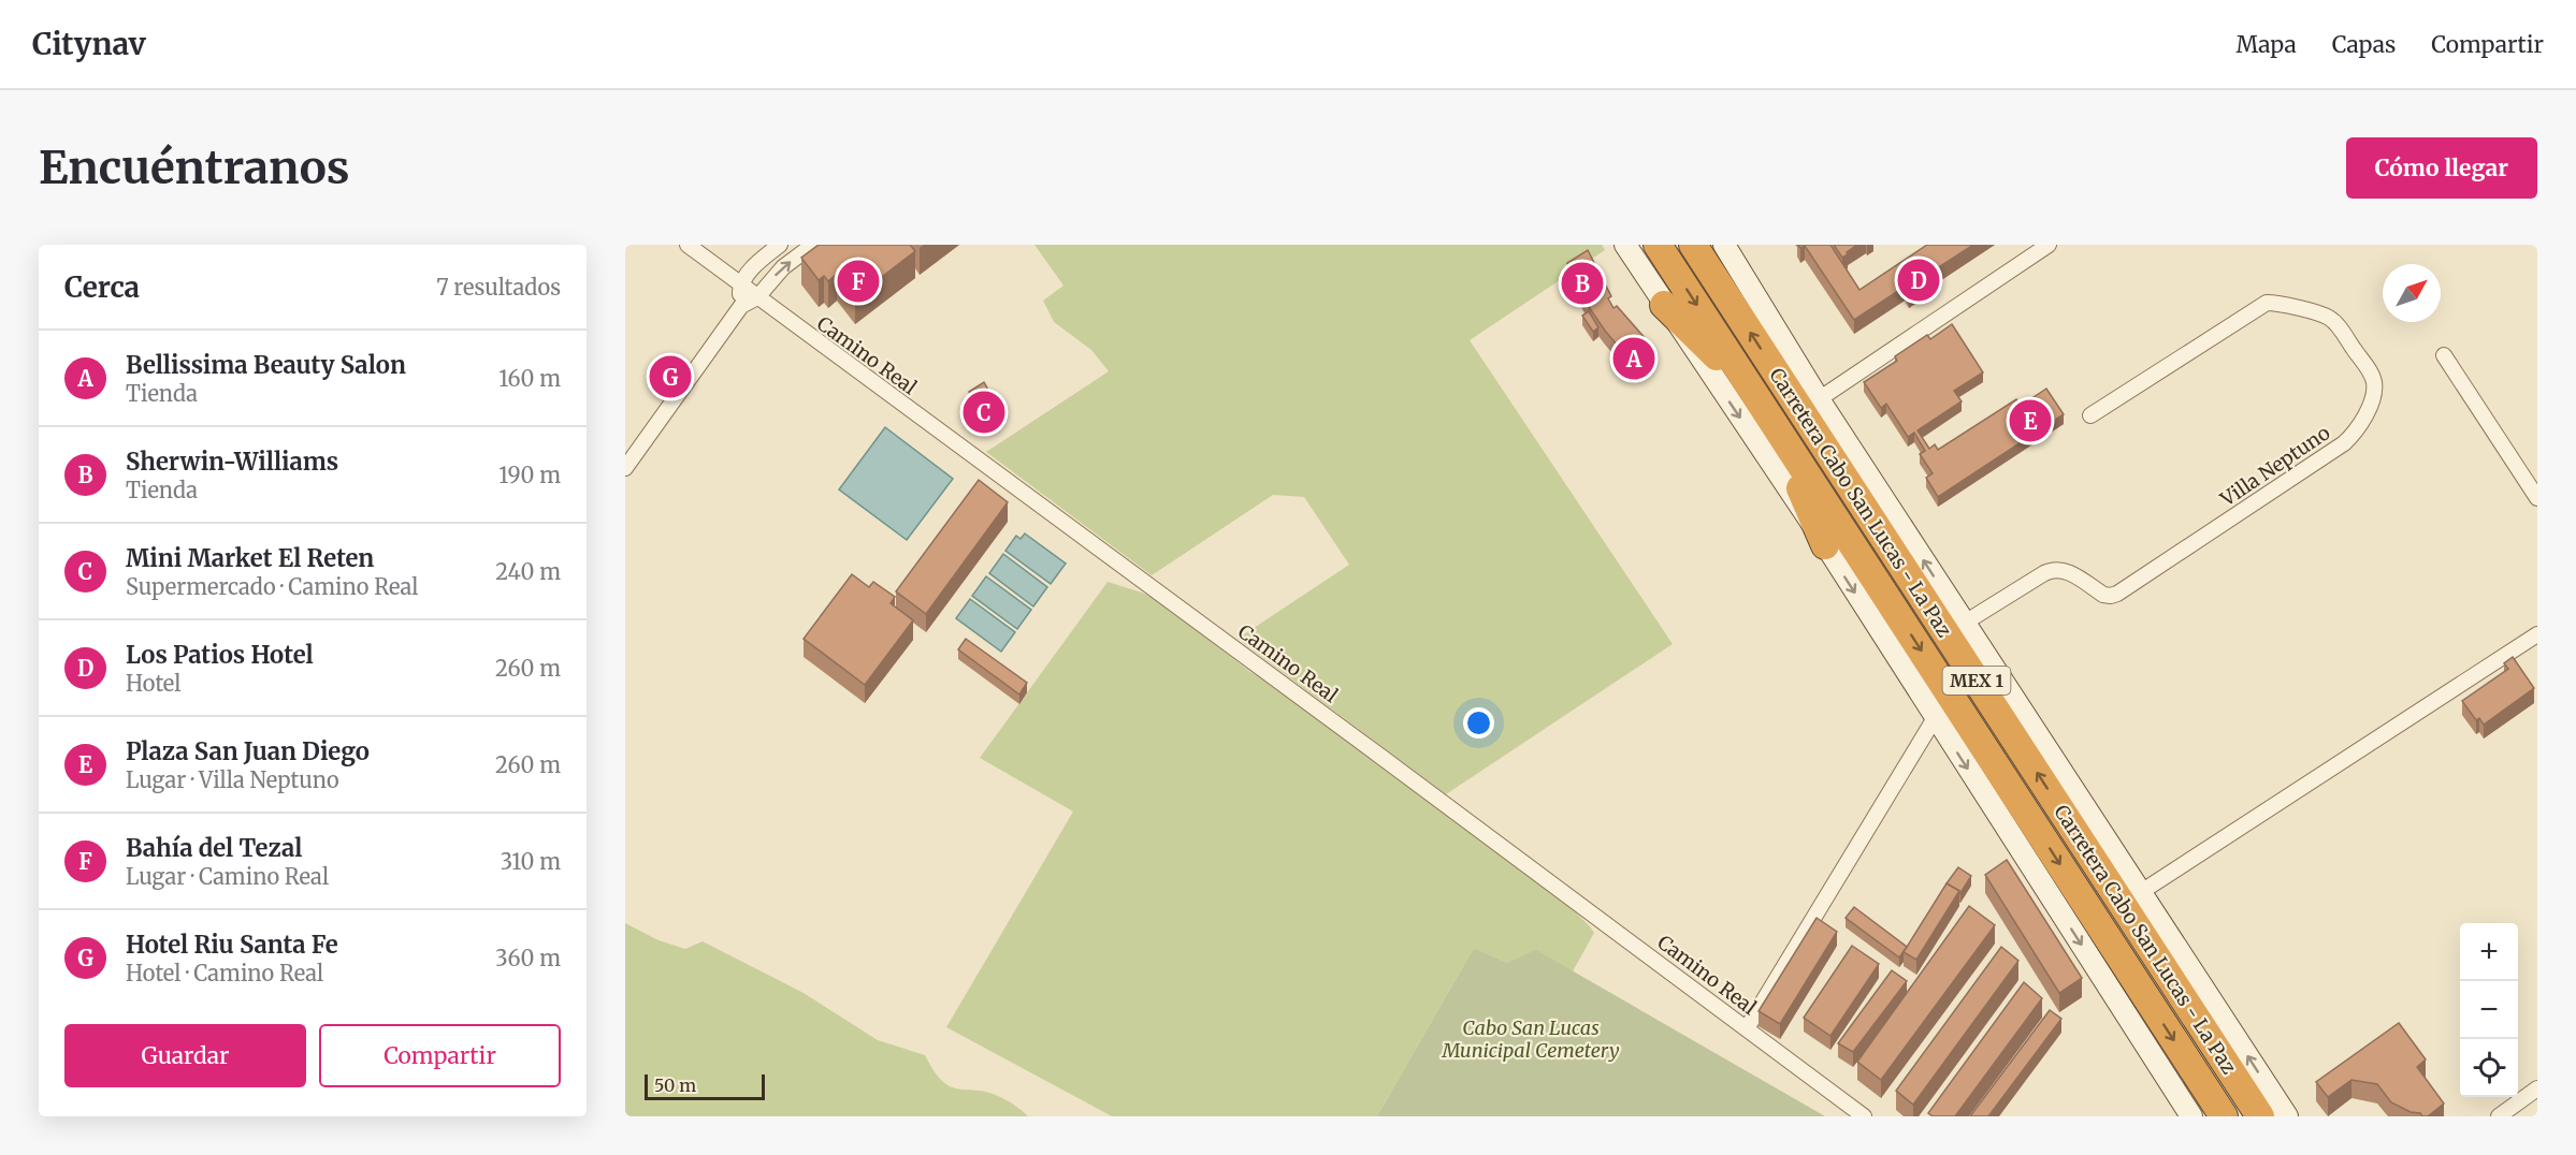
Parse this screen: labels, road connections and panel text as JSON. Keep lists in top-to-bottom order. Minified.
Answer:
{"streets":{"highway":["Carretera Cabo San Lucas - La Paz","MEX 1"],"street":["Camino Real","Villa Neptuno"]},"parks":["Cabo San Lucas Municipal Cemetery"],"scale_bar":"50 m","north":"top right","page":{"header":"Citynav","nav":["Mapa","Capas","Compartir"],"buttons":["Cómo llegar",["Guardar","Compartir"]],"title":"Encuéntranos","heading":["Cerca","7 resultados"],"pins":["D","F","B","A","G","C","E"],"list":[{"mark":"A","name":"Bellissima Beauty Salon","note":"Tienda","value":"160 m"},{"mark":"B","name":"Sherwin-Williams","note":"Tienda","value":"190 m"},{"mark":"C","name":"Mini Market El Reten","note":"Supermercado · Camino Real","value":"240 m"},{"mark":"D","name":"Los Patios Hotel","note":"Hotel","value":"260 m"},{"mark":"E","name":"Plaza San Juan Diego","note":"Lugar · Villa Neptuno","value":"260 m"},{"mark":"F","name":"Bahía del Tezal","note":"Lugar · Camino Real","value":"310 m"},{"mark":"G","name":"Hotel Riu Santa Fe","note":"Hotel · Camino Real","value":"360 m"}],"map_buttons":["+","−"],"scale":"50 m"}}
